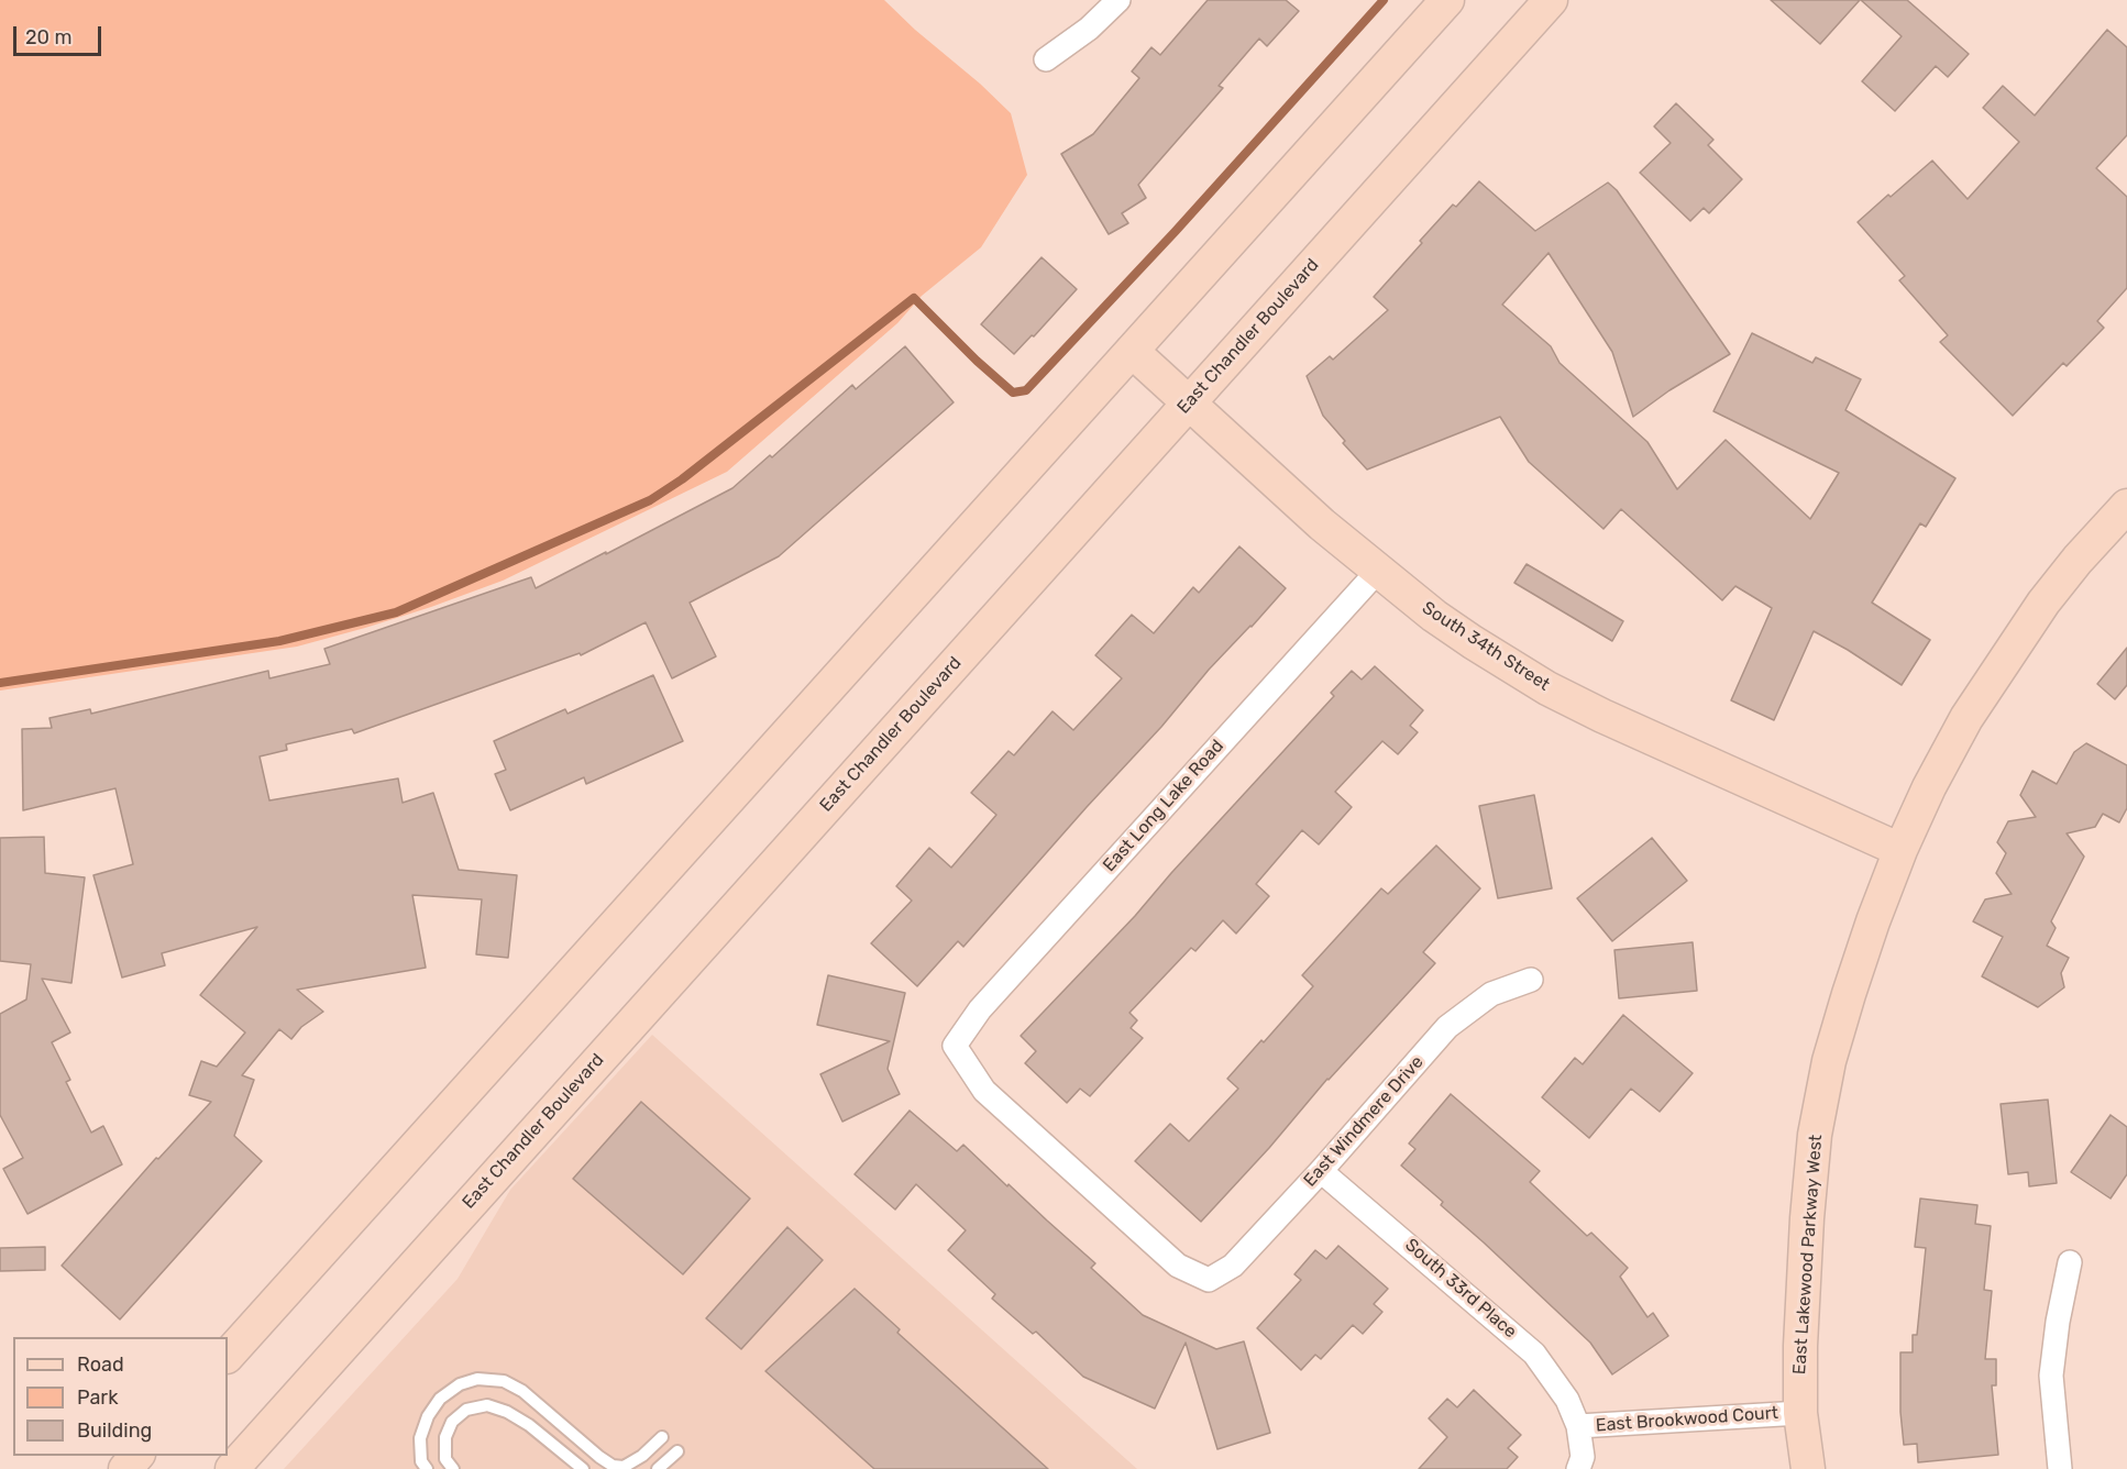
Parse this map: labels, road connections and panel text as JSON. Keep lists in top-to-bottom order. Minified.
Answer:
{"streets":{"main road":["East Chandler Boulevard","South 34th Street","East Lakewood Parkway West"],"street":["East Long Lake Road","East Windmere Drive","South 33rd Place","East Brookwood Court"]},"crossings":[["East Chandler Boulevard","South 34th Street"],["South 34th Street","East Long Lake Road"],["South 34th Street","East Lakewood Parkway West"],["East Long Lake Road","East Windmere Drive"],["East Windmere Drive","South 33rd Place"],["East Lakewood Parkway West","East Brookwood Court"],["South 33rd Place","East Brookwood Court"]],"legend":["Road","Park","Building"],"scale_bar":"20 m"}
